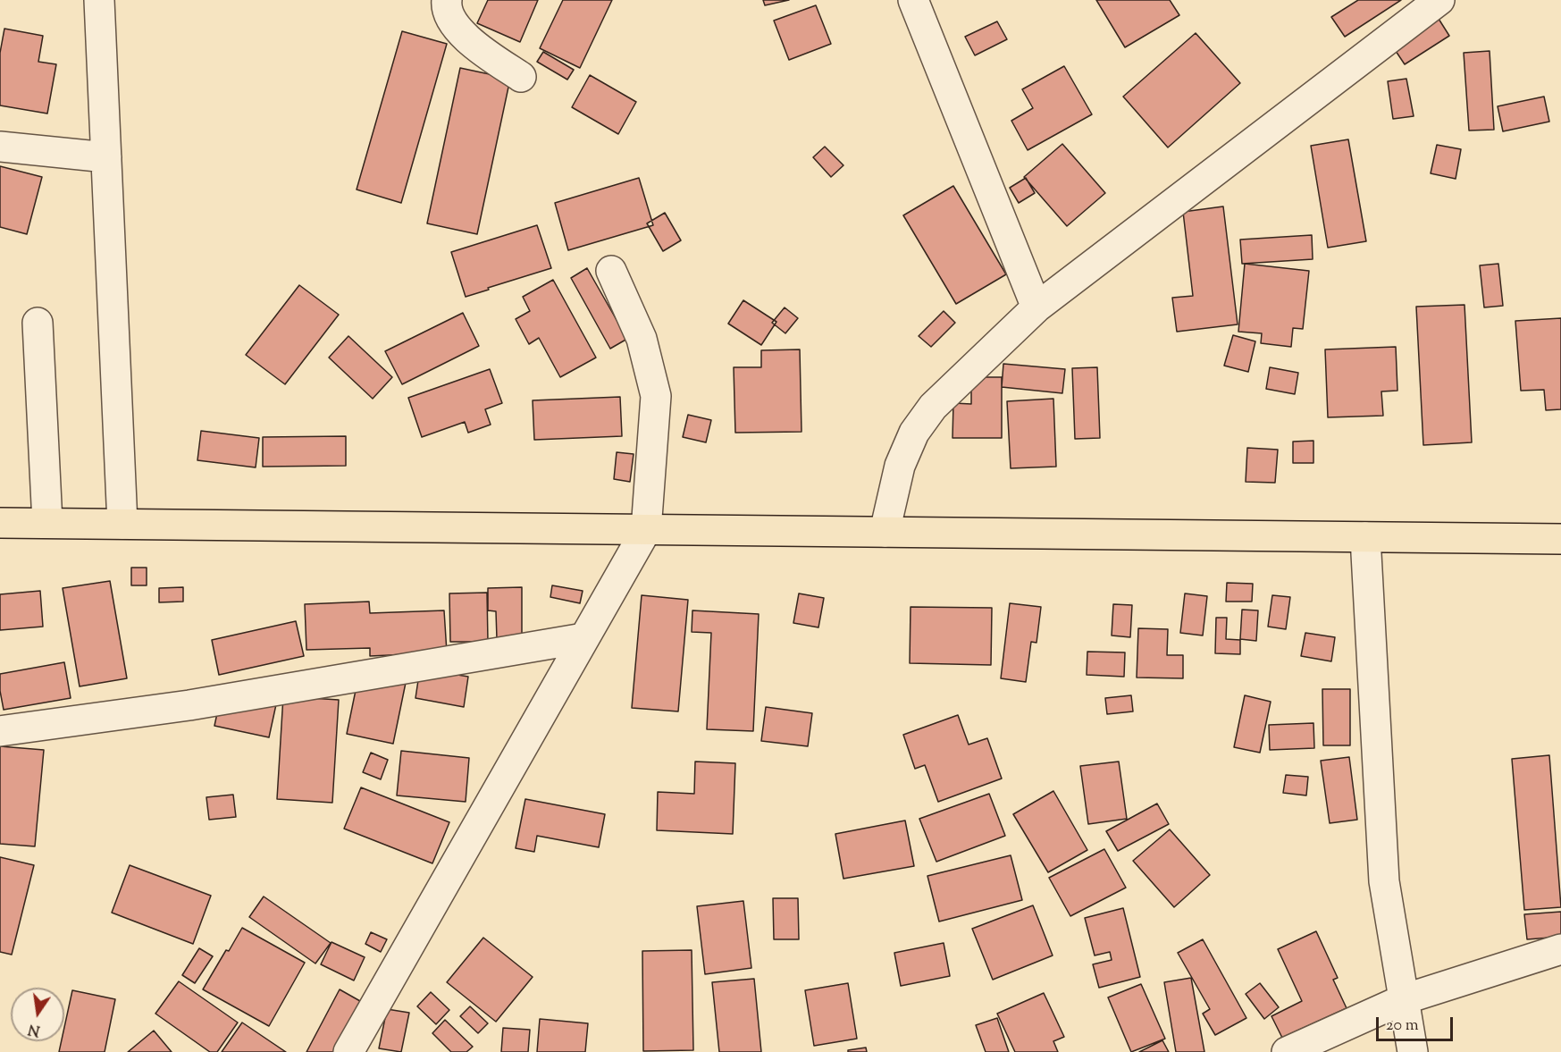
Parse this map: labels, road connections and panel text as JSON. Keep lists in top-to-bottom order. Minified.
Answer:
{"scale_bar":"20 m","north":"bottom"}
